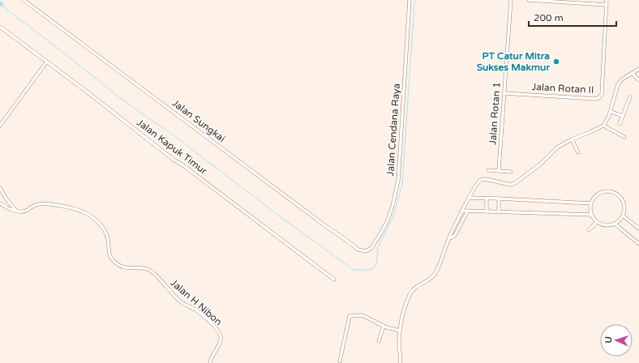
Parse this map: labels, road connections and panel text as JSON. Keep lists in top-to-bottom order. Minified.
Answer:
{"streets":{"street":["Jalan Rotan II","Jalan Rotan 1","Jalan Sungkai","Jalan Cendana Raya","Jalan Kapuk Timur","Jalan H Nibon"]},"crossings":[["Jalan Rotan II","Jalan Rotan 1"],["Jalan Sungkai","Jalan Cendana Raya"]],"places":["PT Catur Mitra Sukses Makmur"],"scale_bar":"200 m","north":"left"}
